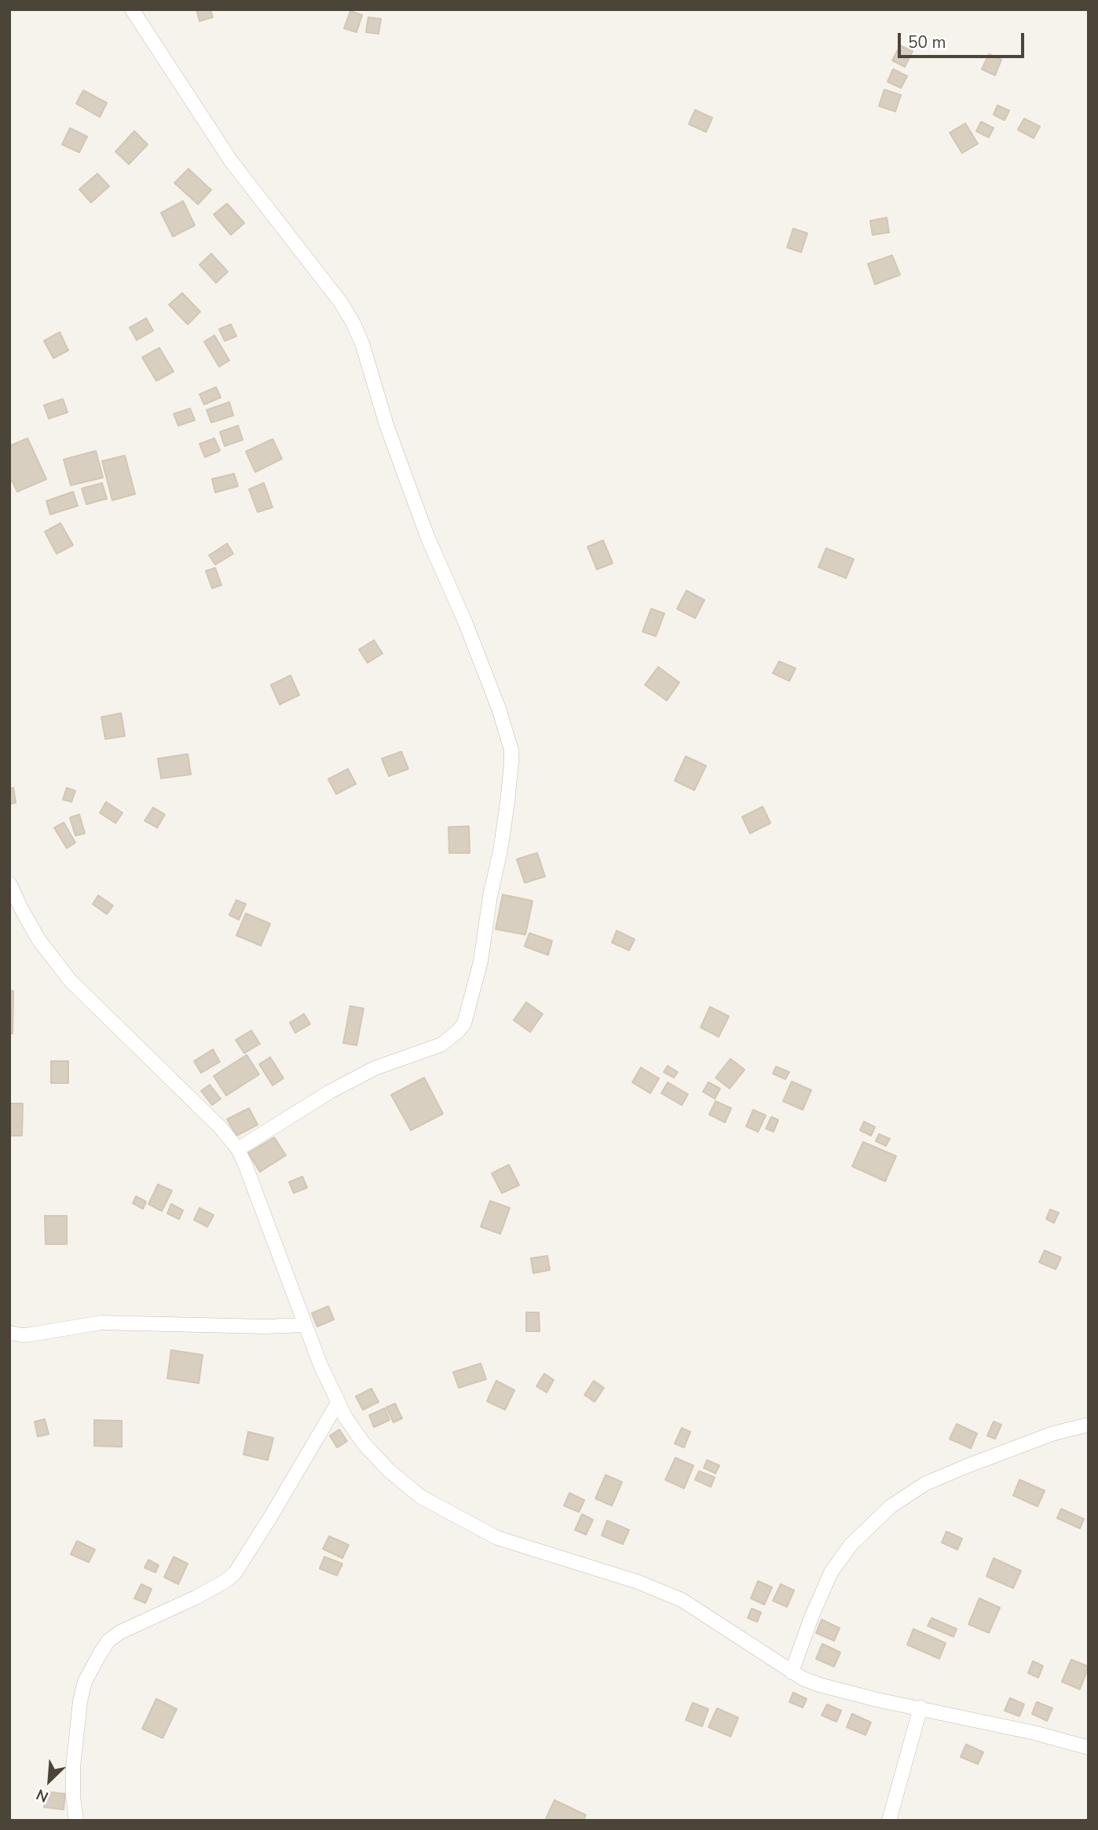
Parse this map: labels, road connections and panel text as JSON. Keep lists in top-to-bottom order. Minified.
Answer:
{"scale_bar":"50 m","north":"bottom left"}
